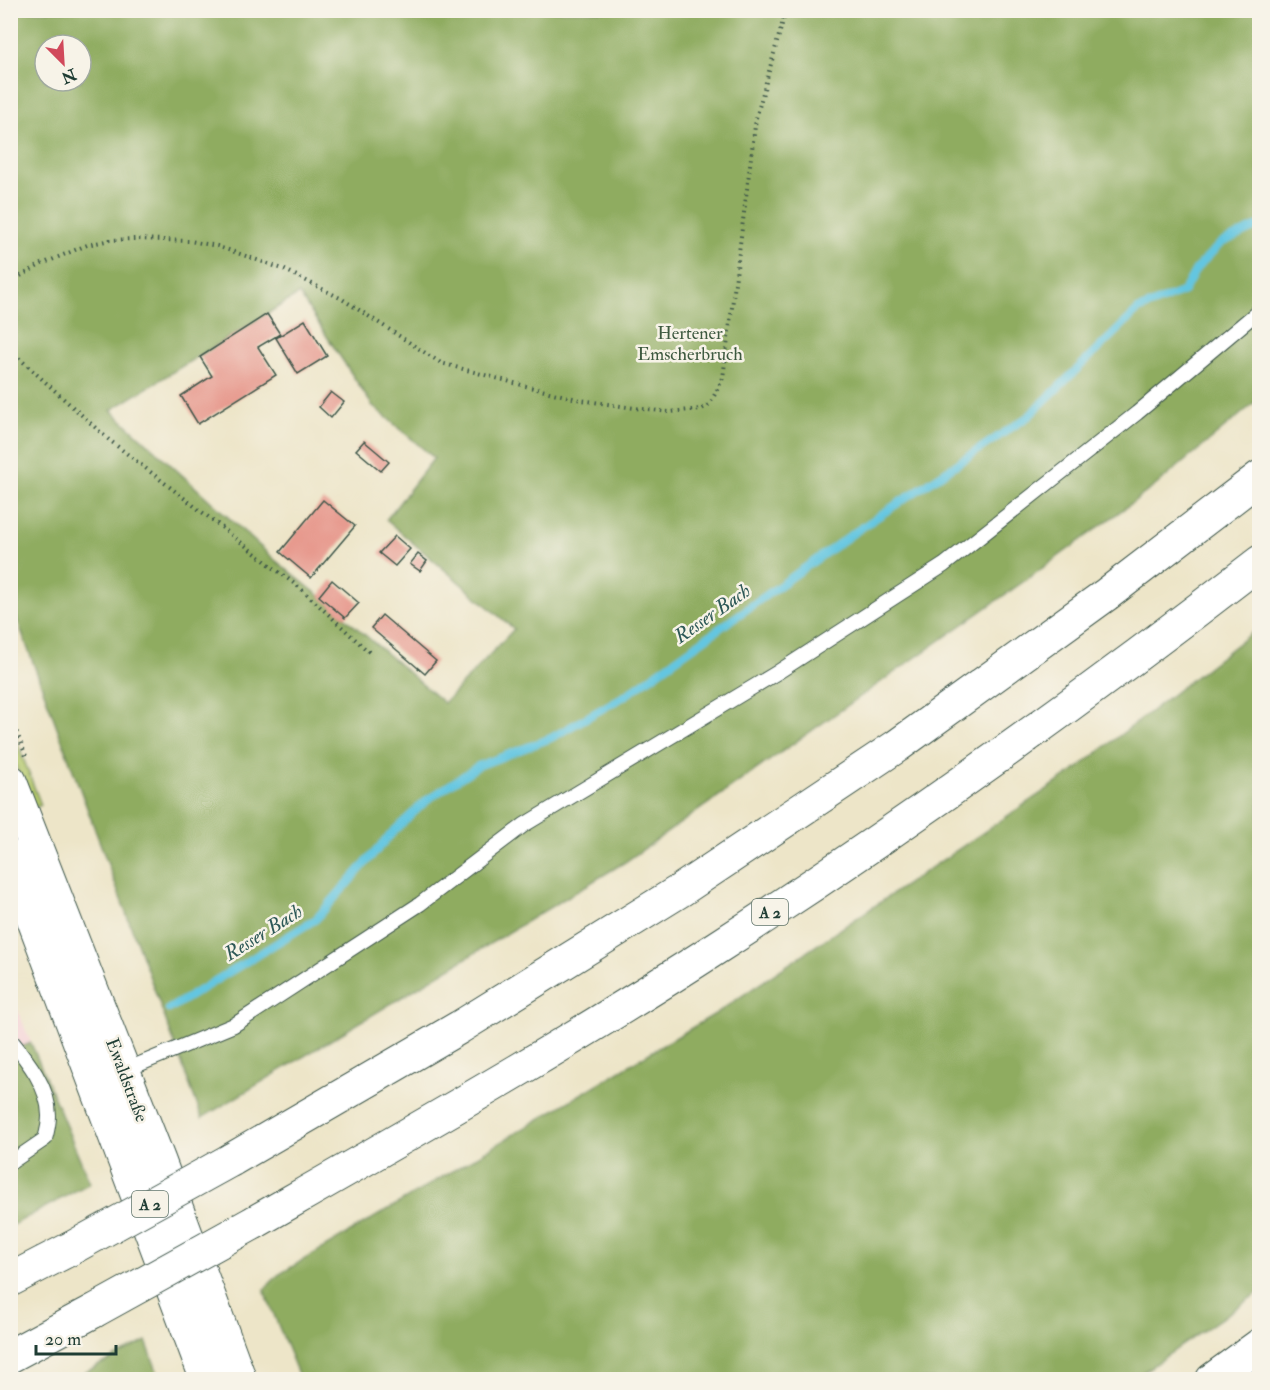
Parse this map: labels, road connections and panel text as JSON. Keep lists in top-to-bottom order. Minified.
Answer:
{"streets":{"main road":["A 2","Ewaldstraße"]},"water":["Resser Bach"],"parks":["Hertener Emscherbruch"],"scale_bar":"20 m","north":"bottom right"}
